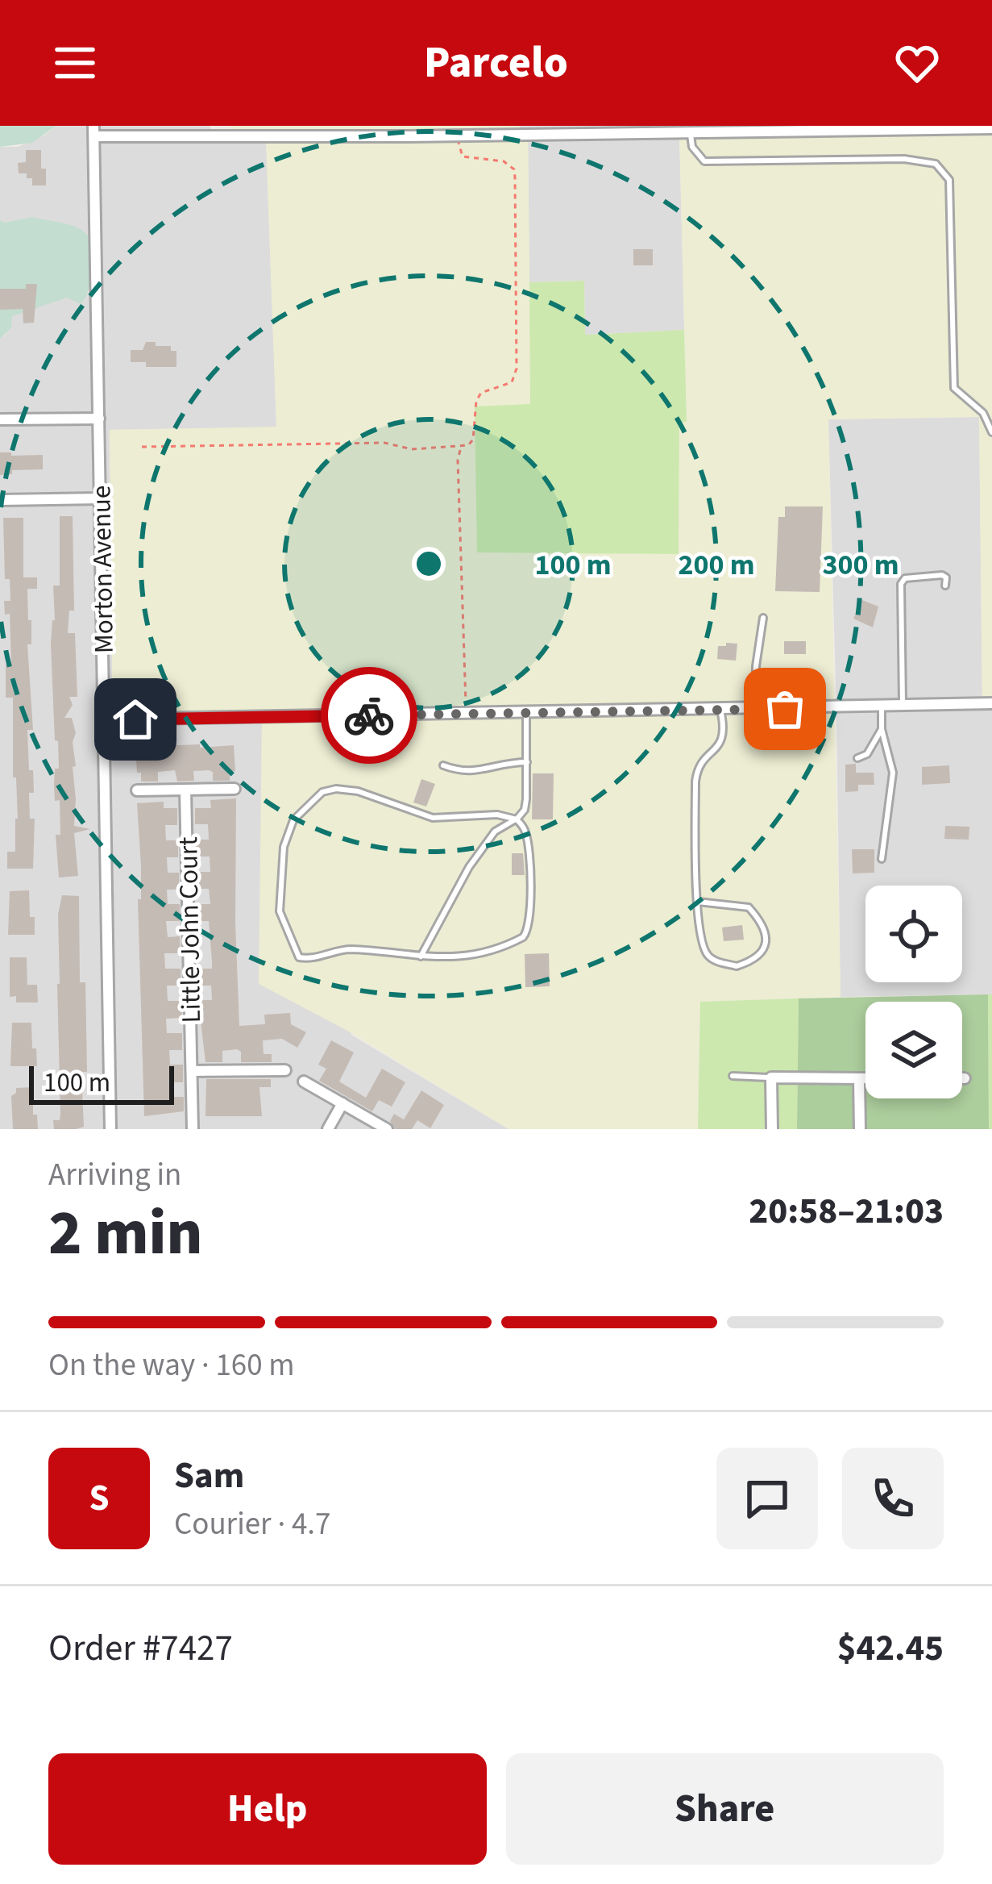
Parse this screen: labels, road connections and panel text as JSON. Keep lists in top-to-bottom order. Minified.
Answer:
{"streets":{"street":["Morton Avenue","Little John Court"]},"scale_bar":"100 m","page":{"header":"Parcelo","scale":"100 m","heading":["2 min","Arriving in","20:58–21:03"],"panel":["Sam","Courier · 4.7","Order #7427","$42.45"],"bar":"On the way · 160 m","round":"S","buttons":["Help","Share"]},"rings":["100 m","200 m","300 m"]}
